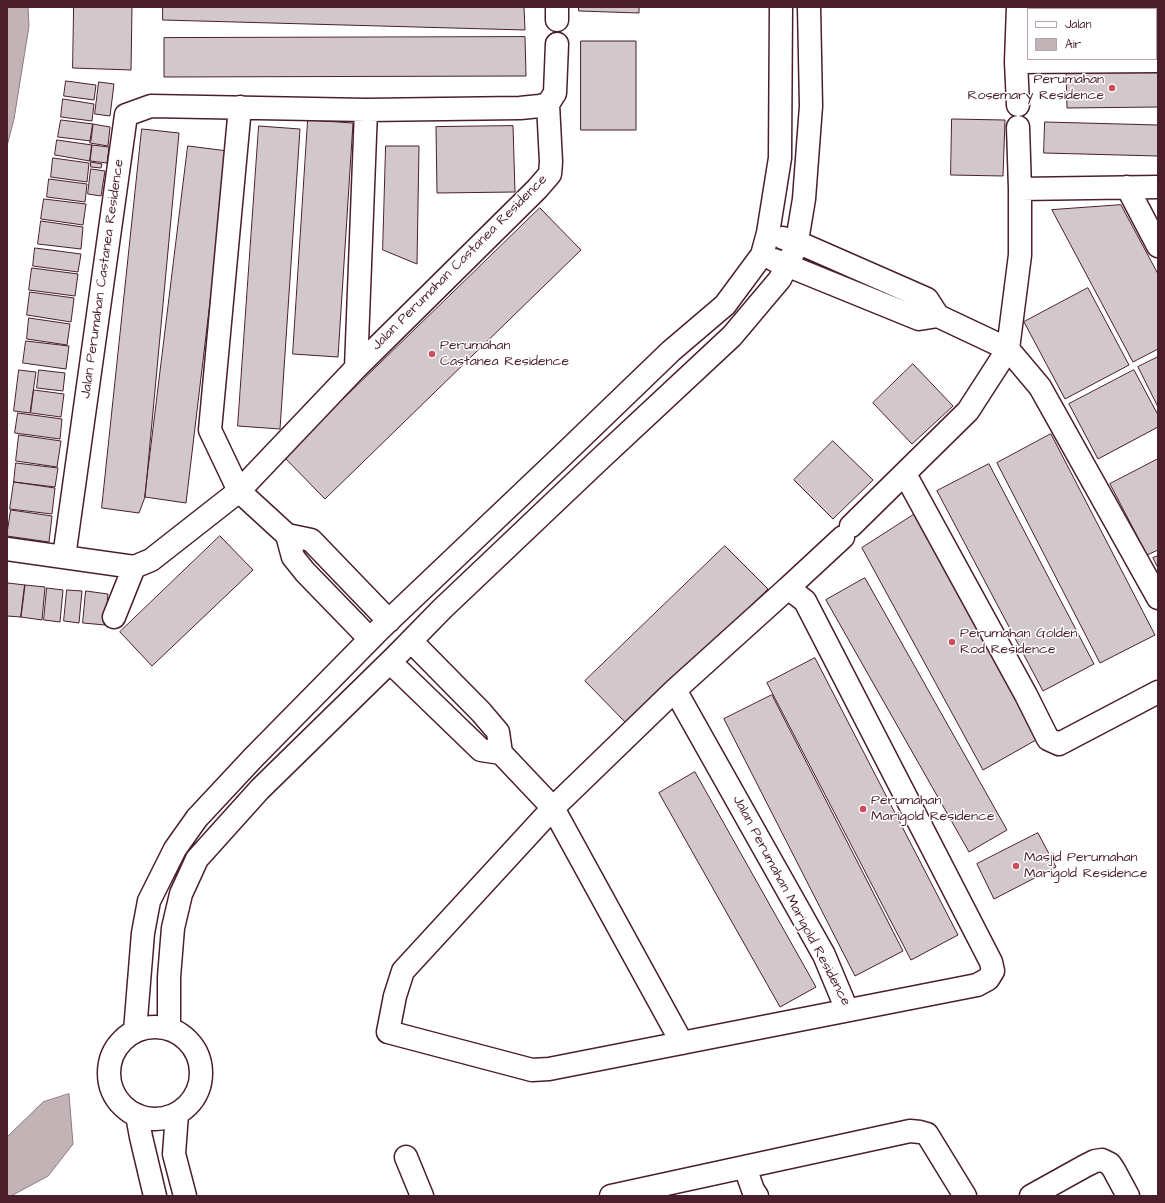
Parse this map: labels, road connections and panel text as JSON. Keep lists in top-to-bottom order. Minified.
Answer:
{"streets":{"street":["Jalan Perumahan Castanea Residence","Jalan Perumahan Marigold Residence"]},"places":["Perumahan Rosemary Residence","Perumahan Castanea Residence","Perumahan Golden Rod Residence","Perumahan Marigold Residence","Masjid Perumahan Marigold Residence"],"legend":["Jalan","Air"]}
